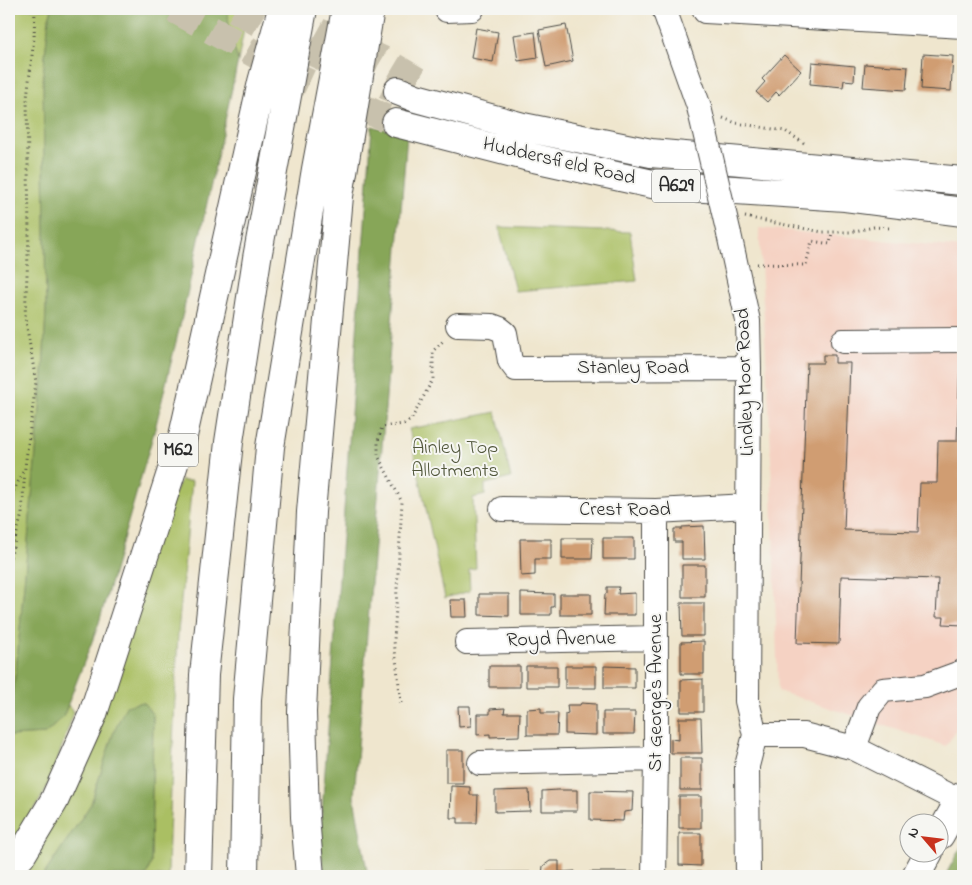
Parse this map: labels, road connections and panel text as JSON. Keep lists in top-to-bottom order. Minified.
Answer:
{"streets":{"main road":["Huddersfield Road","A629","M62"],"street":["Stanley Road","Lindley Moor Road","Crest Road","Royd Avenue","St George's Avenue"]},"crossings":[["Stanley Road","Lindley Moor Road"],["Lindley Moor Road","Crest Road"],["Crest Road","St George's Avenue"],["Royd Avenue","St George's Avenue"]],"parks":["Ainley Top Allotments"],"north":"top left"}
